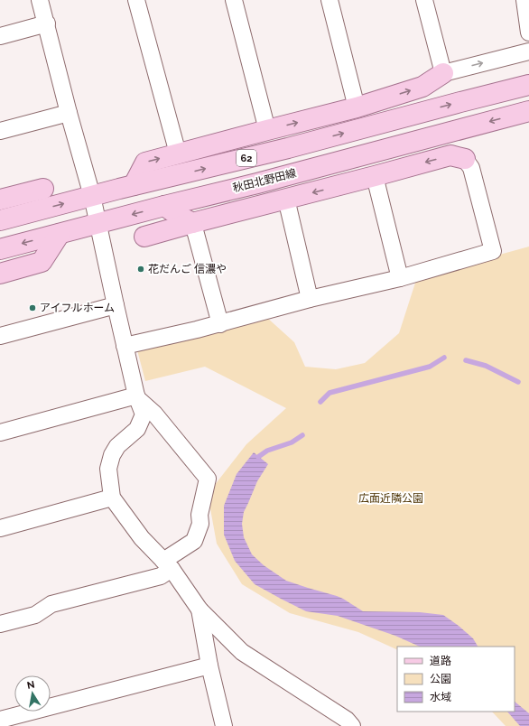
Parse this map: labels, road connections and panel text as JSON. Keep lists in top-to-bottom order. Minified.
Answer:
{"streets":{"main road":["62","秋田北野田線"]},"parks":["広面近隣公園"],"places":["花だんご 信濃や","アイフルホーム"],"legend":["道路","公園","水域"],"north":"top"}
